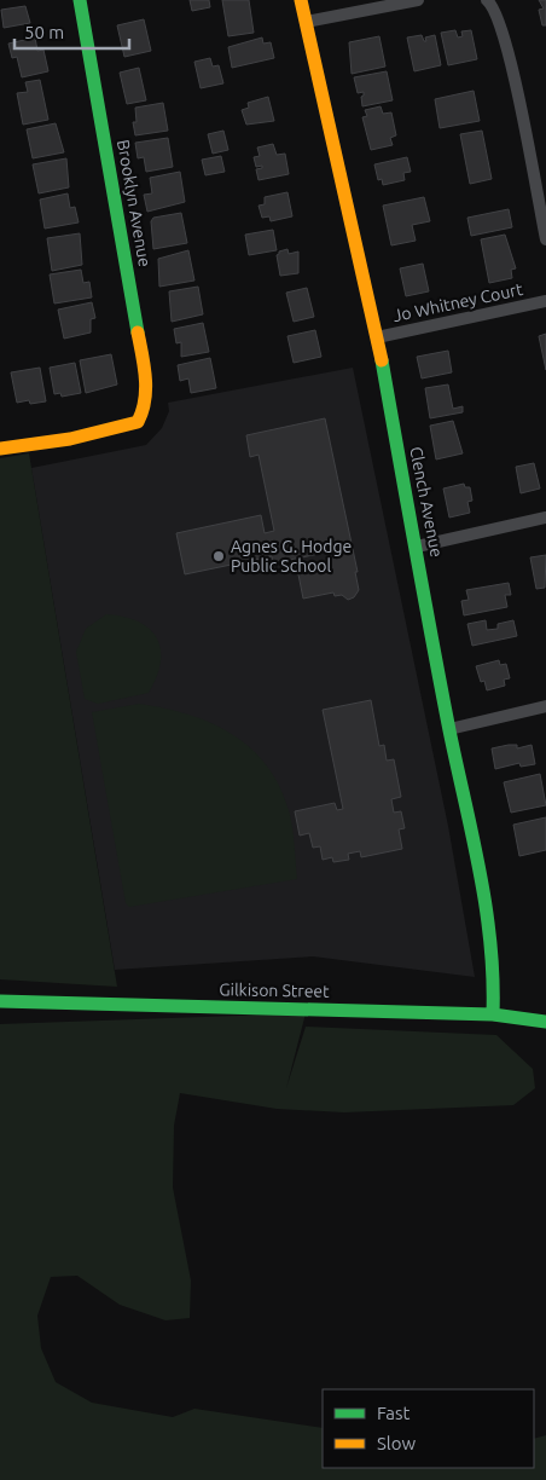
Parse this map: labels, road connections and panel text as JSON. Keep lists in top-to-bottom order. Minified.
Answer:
{"streets":{"street":["Brooklyn Avenue","Jo Whitney Court","Clench Avenue","Gilkison Street"]},"crossings":[["Jo Whitney Court","Clench Avenue"],["Clench Avenue","Gilkison Street"]],"places":["Agnes G. Hodge Public School"],"legend":["Fast","Slow"],"scale_bar":"50 m"}
